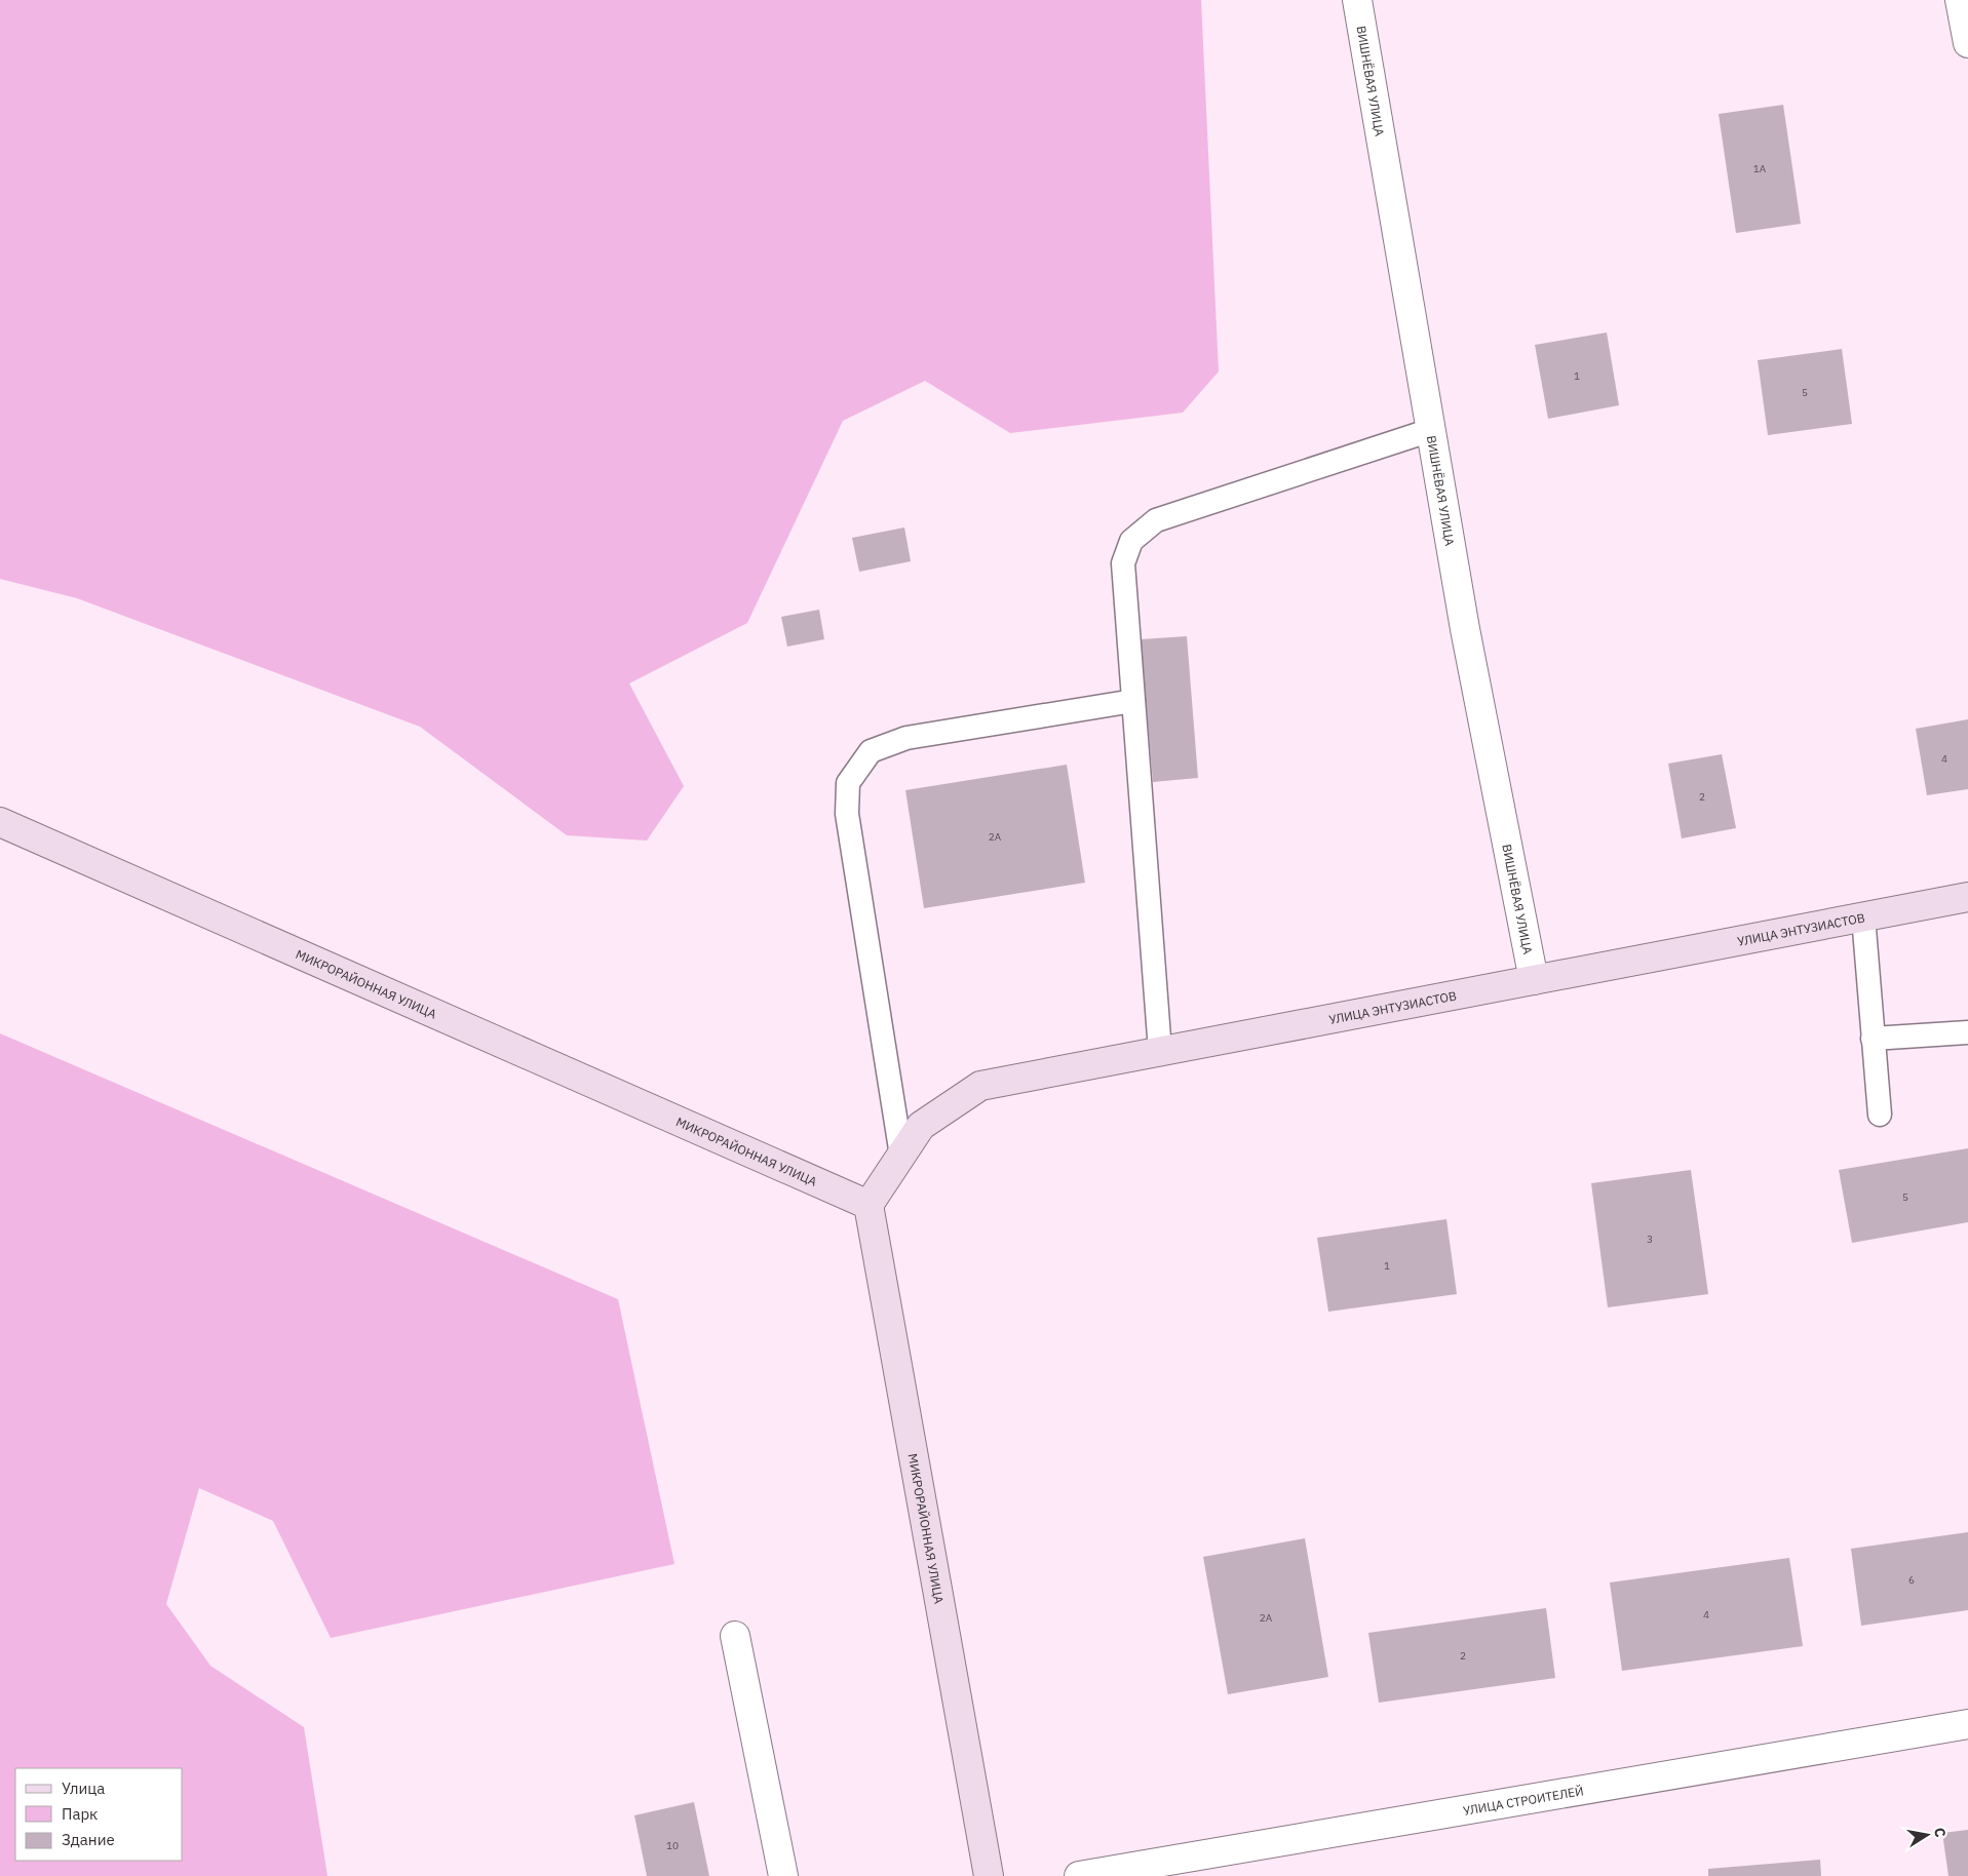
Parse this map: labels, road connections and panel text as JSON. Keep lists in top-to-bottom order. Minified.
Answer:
{"streets":{"street":["ВИШНЁВАЯ УЛИЦА","УЛИЦА ЭНТУЗИАСТОВ","МИКРОРАЙОННАЯ УЛИЦА","УЛИЦА СТРОИТЕЛЕЙ"]},"crossings":[["ВИШНЁВАЯ УЛИЦА","УЛИЦА ЭНТУЗИАСТОВ"],["УЛИЦА ЭНТУЗИАСТОВ","МИКРОРАЙОННАЯ УЛИЦА"]],"house_numbers":["1А","1","5","4","2","2А","5","3","1","6","4","2А","2","10"],"legend":["Улица","Парк","Здание"],"north":"right"}
